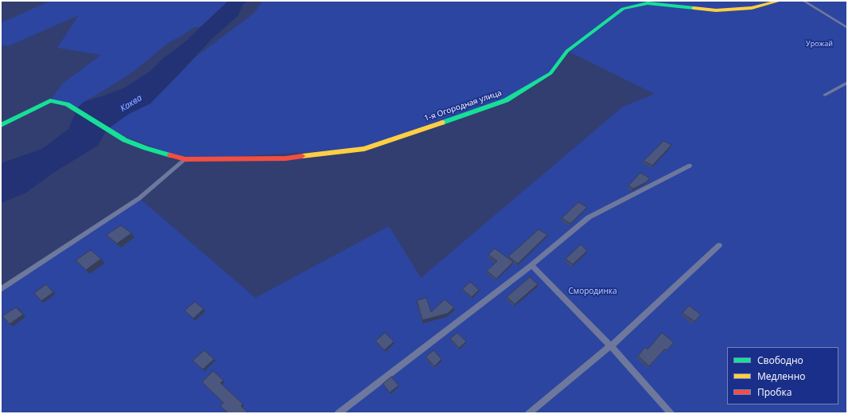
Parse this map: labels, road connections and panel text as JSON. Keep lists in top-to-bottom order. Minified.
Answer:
{"streets":{"street":["1-я Огородная улица"]},"water":["Каква"],"parks":["Урожай","Смородинка"],"legend":["Свободно","Медленно","Пробка"]}
